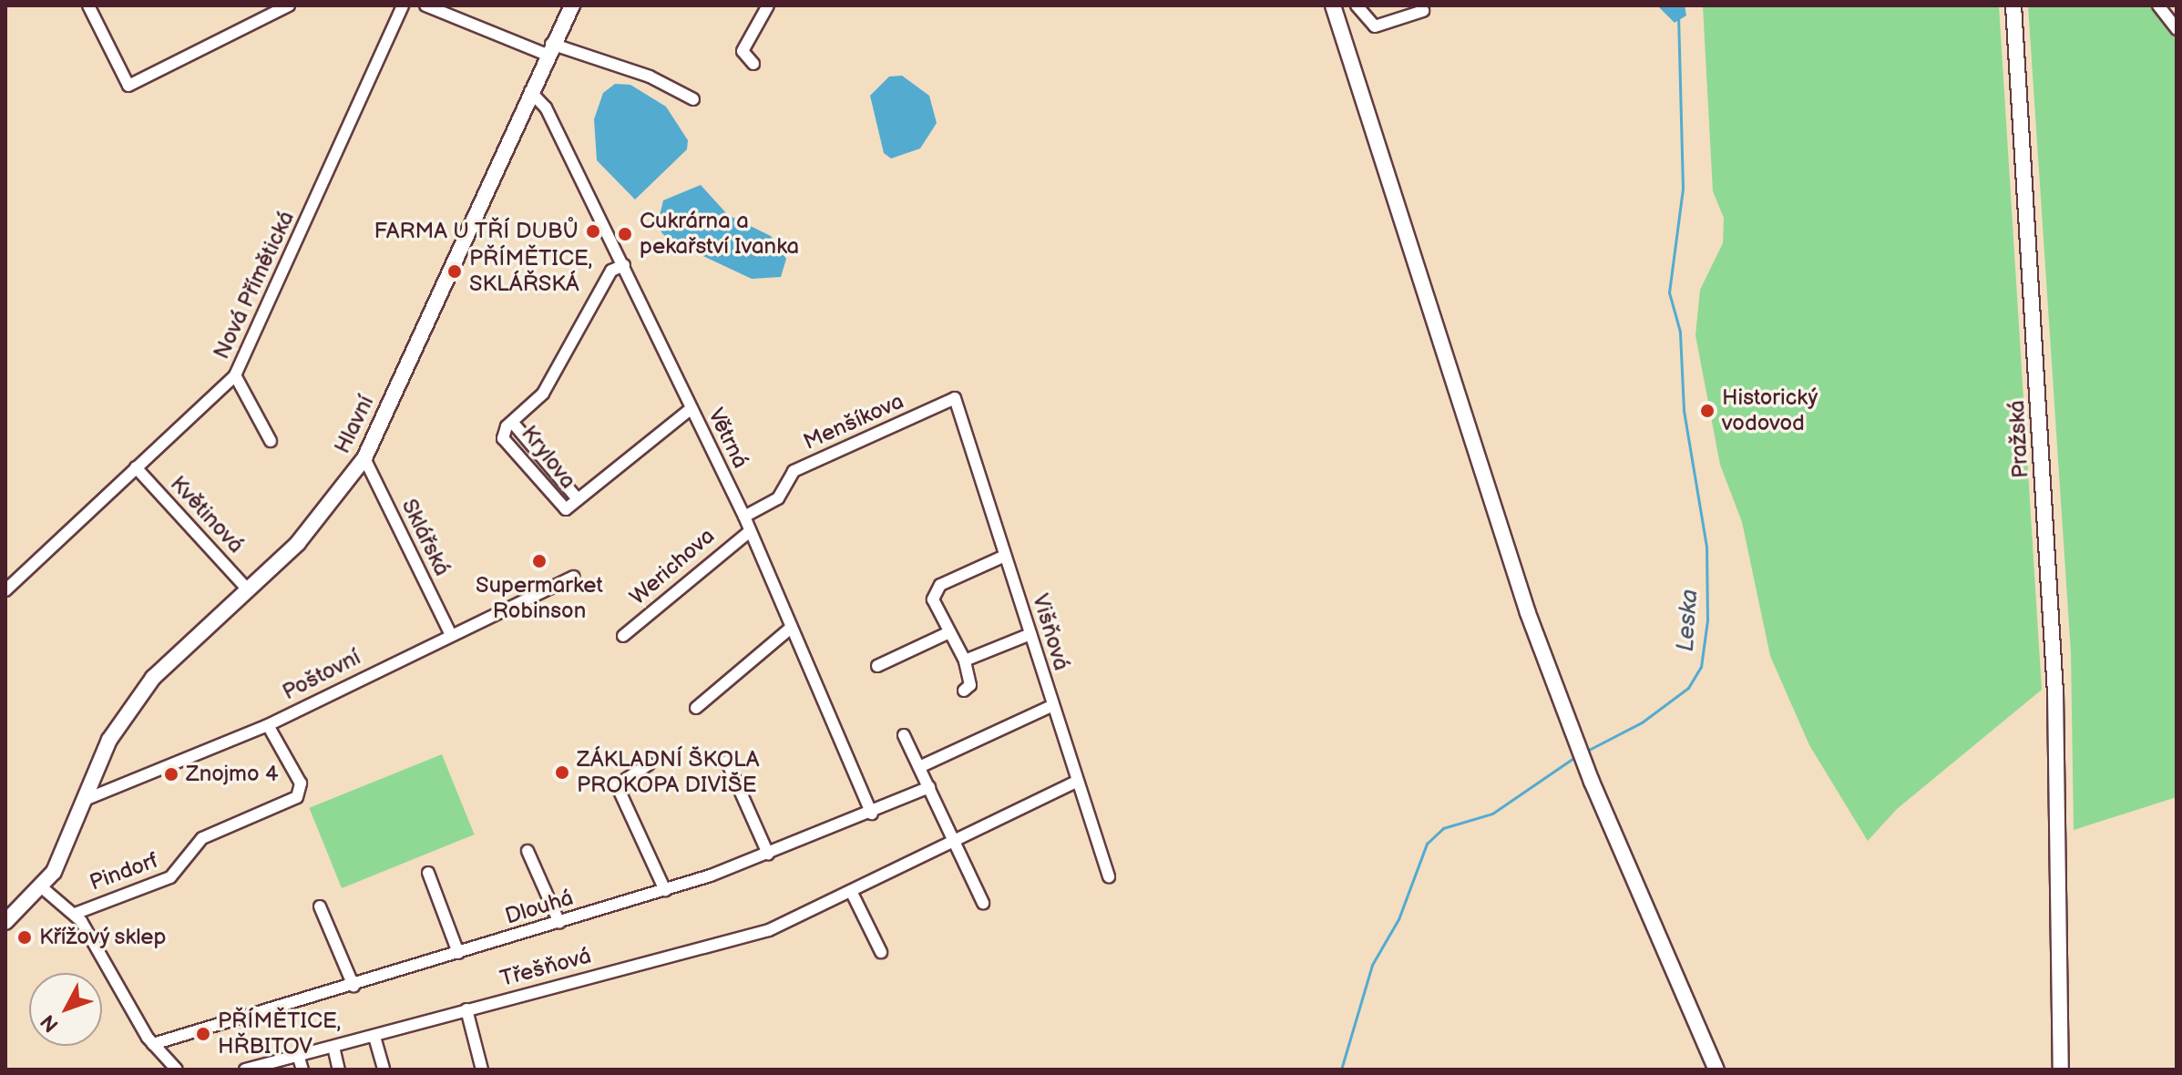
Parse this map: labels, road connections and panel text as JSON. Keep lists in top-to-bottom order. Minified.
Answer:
{"streets":{"main road":["Hlavní","Pražská"],"street":["Nová Přímětická","Menšíkova","Větrná","Krylova","Květinová","Sklářská","Werichova","Višňová","Poštovní","Pindorf","Dlouhá","Třešňová"]},"crossings":[["Nová Přímětická","Květinová"],["Menšíkova","Větrná"],["Menšíkova","Višňová"],["Hlavní","Větrná"],["Hlavní","Květinová"],["Hlavní","Sklářská"],["Hlavní","Poštovní"],["Větrná","Krylova"],["Větrná","Werichova"],["Větrná","Dlouhá"],["Sklářská","Poštovní"],["Višňová","Třešňová"],["Poštovní","Pindorf"]],"water":["Leska"],"places":["FARMA U TŘÍ DUBŮ","Cukrárna a pekařství Ivanka","PŘÍMĚTICE, SKLÁŘSKÁ","Historický vodovod","Supermarket Robinson","ZÁKLADNÍ ŠKOLA PROKOPA DIVIŠE","Znojmo 4","Křížový sklep","PŘÍMĚTICE, HŘBITOV"],"north":"bottom left"}
